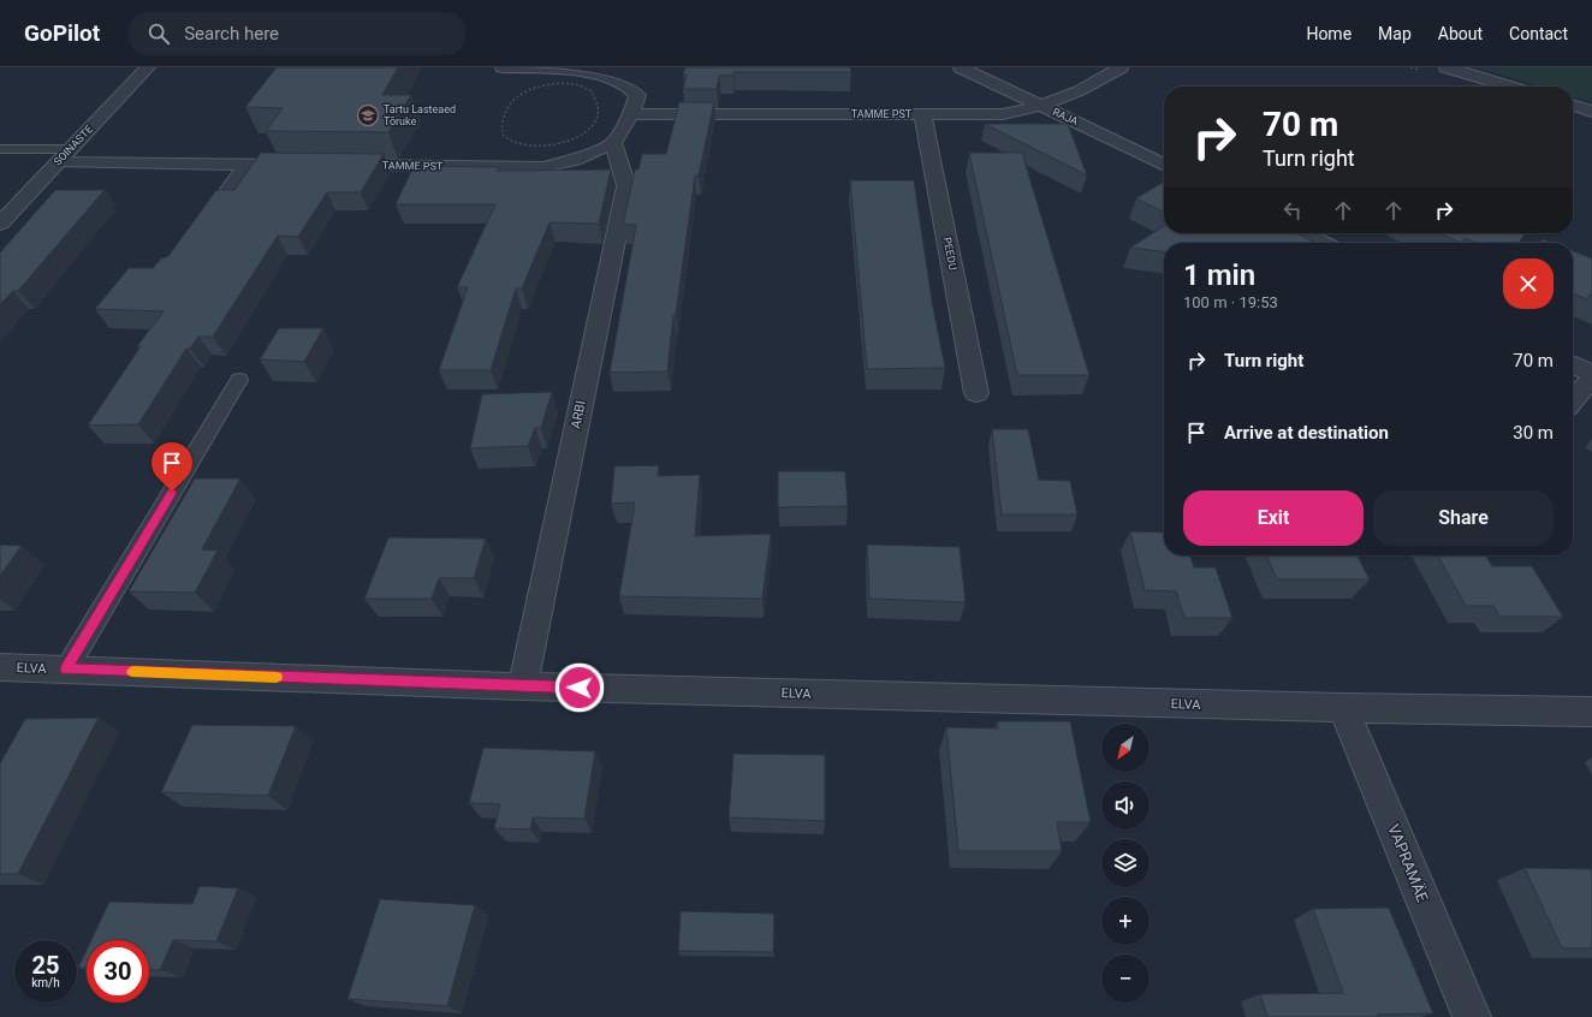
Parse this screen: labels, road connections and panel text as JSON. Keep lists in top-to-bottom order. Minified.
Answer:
{"streets":{"street":["TAMME PST","RAJA","SOINASTE","PEEDU","ARBI","ELVA","VAPRAMÄE"]},"crossings":[["TAMME PST","RAJA"],["TAMME PST","PEEDU"],["TAMME PST","ARBI"],["ARBI","ELVA"],["ELVA","VAPRAMÄE"]],"places":{"school or university":["Tartu Lasteaed Tõruke"]},"north":"bottom left","page":{"header":"GoPilot","search":"Search here","nav":["Home","Map","About","Contact"],"turn":["70 m","Turn right"],"heading":["1 min","100 m · 19:53"],"list":[{"name":"Turn right","value":"70 m"},{"name":"Arrive at destination","value":"30 m"}],"buttons":["Exit","Share"],"map_buttons":["+","−"],"speed":"25 km/h","limit":"30"}}
